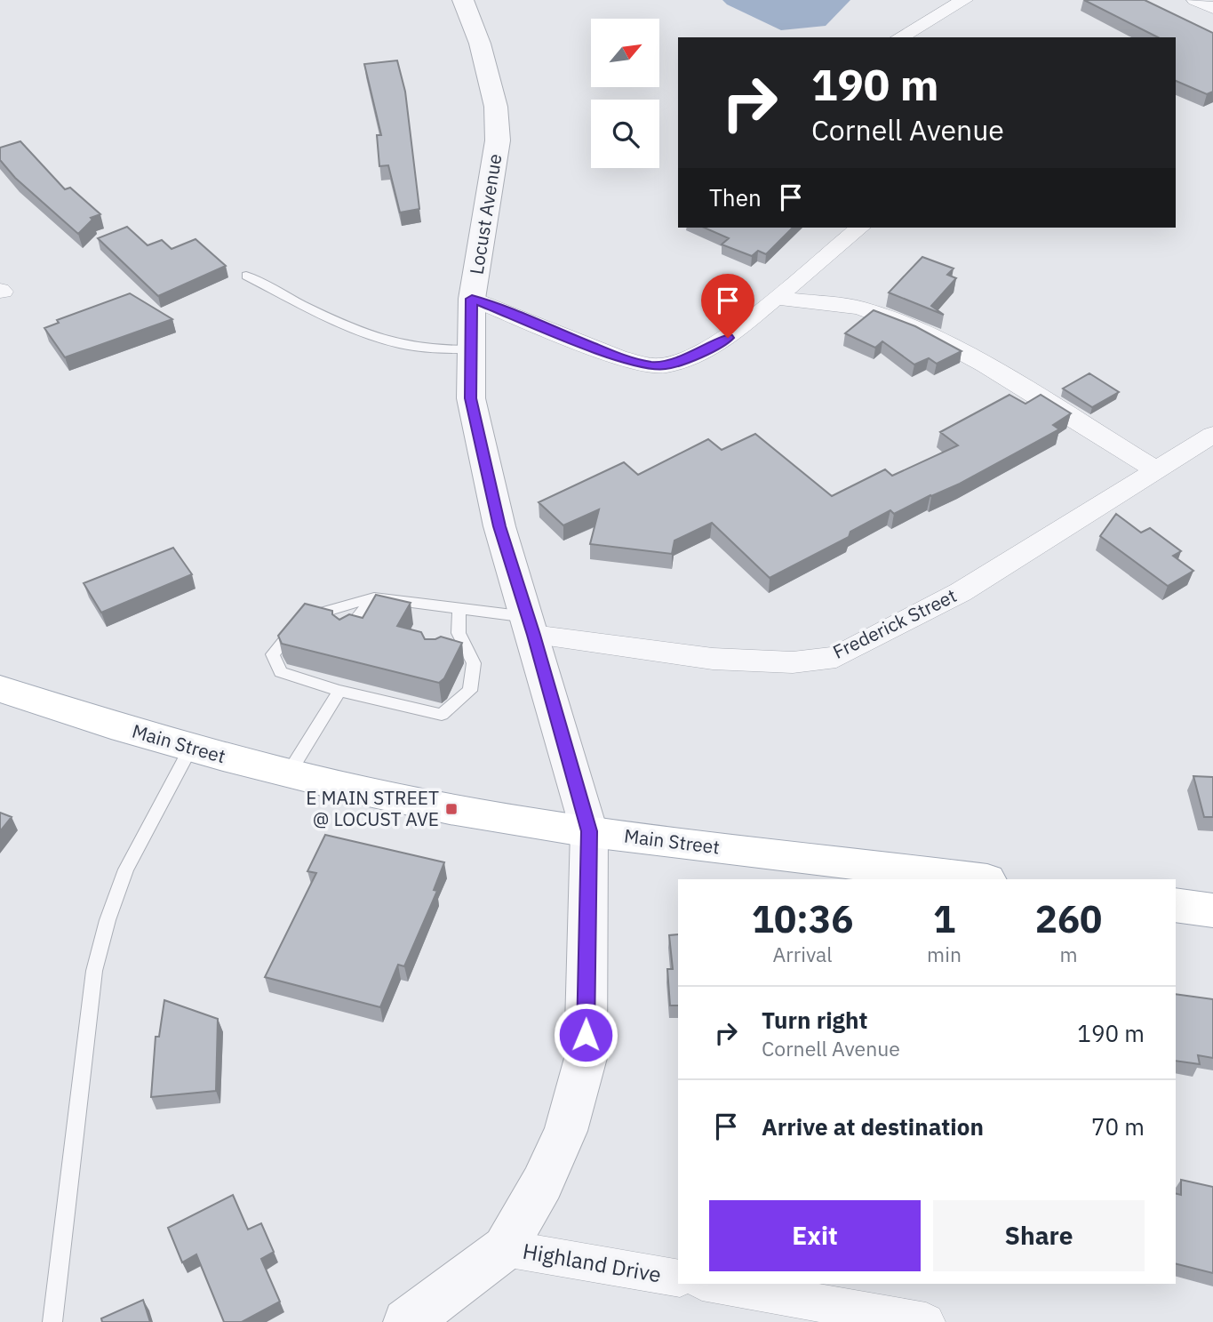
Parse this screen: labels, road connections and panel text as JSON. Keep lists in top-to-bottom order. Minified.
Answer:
{"streets":{"main road":["Main Street"],"street":["Locust Avenue","Frederick Street","Highland Drive"]},"crossings":[["Locust Avenue","Frederick Street"],["Locust Avenue","Main Street"],["Locust Avenue","Highland Drive"]],"places":{"transit":["E MAIN STREET @ LOCUST AVE"]},"north":"top right","page":{"turn":["190 m","Cornell Avenue"],"then":"Then","eta":["10:36","Arrival","1","min","260","m"],"list":[{"name":"Turn right","note":"Cornell Avenue","value":"190 m"},{"name":"Arrive at destination","value":"70 m"}],"buttons":["Exit","Share"]}}
